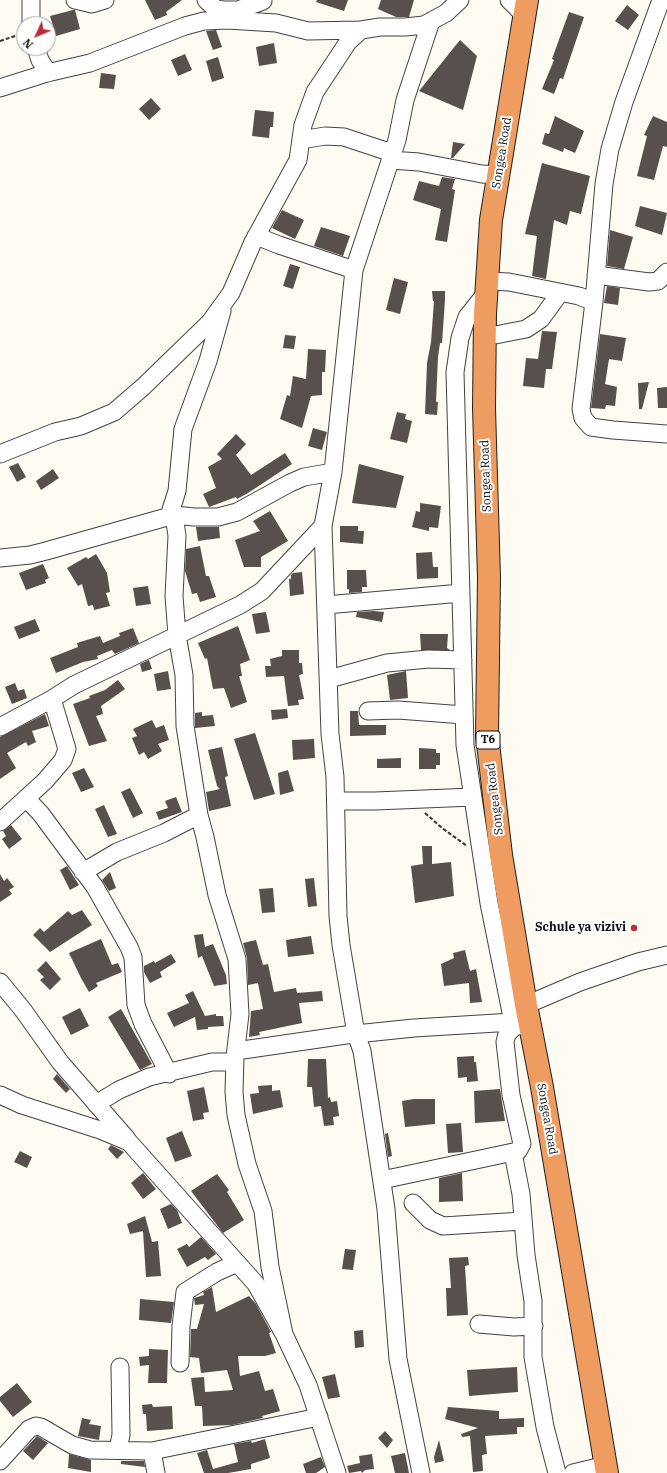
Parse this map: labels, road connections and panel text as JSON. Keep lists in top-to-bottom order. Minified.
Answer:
{"streets":{"highway":["Songea Road","T6"]},"places":["Schule ya vizivi"],"north":"bottom left"}
